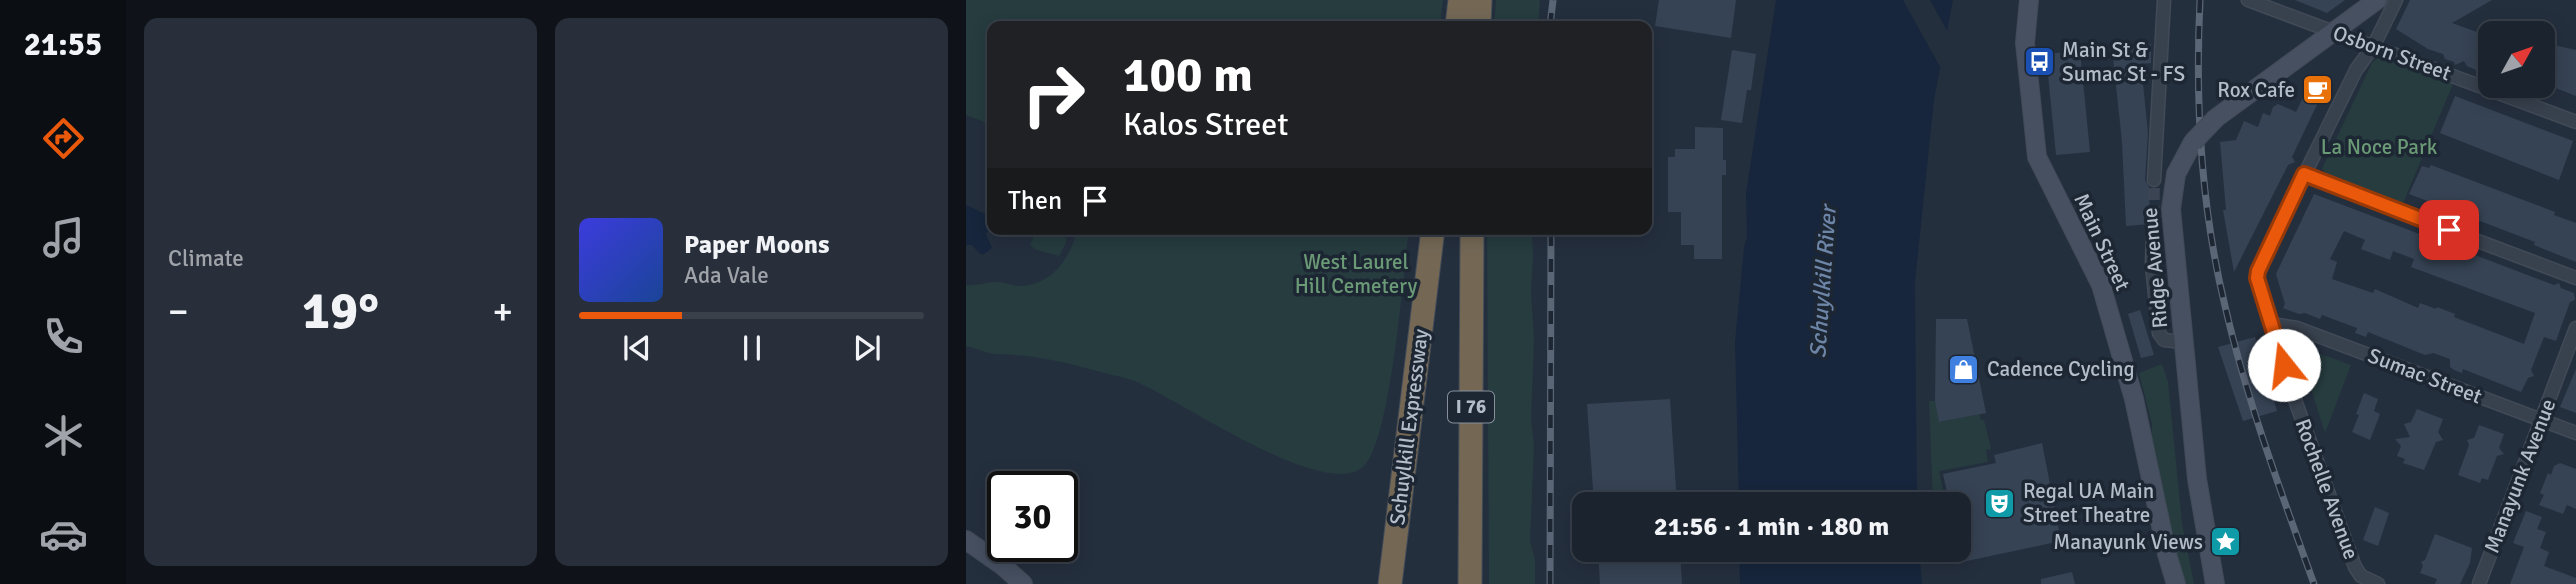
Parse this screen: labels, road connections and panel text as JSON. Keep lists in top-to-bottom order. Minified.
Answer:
{"streets":{"highway":["I 76","Schuylkill Expressway"],"main road":["Main Street","Ridge Avenue"],"street":["Osborn Street","Sumac Street","Manayunk Avenue","Rochelle Avenue"]},"crossings":[["Osborn Street","Ridge Avenue"],["Osborn Street","Rochelle Avenue"],["Sumac Street","Manayunk Avenue"],["Sumac Street","Rochelle Avenue"]],"water":["Schuylkill River"],"parks":["La Noce Park","West Laurel Hill Cemetery"],"places":{"bus stop":["Main St & Sumac St - FS"],"cafe":["Rox Cafe"],"shop":["Cadence Cycling"],"theatre":["Regal UA Main Street Theatre"],"place":["Manayunk Views"]},"north":"top right","page":{"tabs":"21:55","tile":"Climate","turn":["100 m","Kalos Street"],"then":"Then","song":["Paper Moons","Ada Vale"],"heat":["−","19°","+"],"limit":"30","trip":"21:56 · 1 min · 180 m"}}
